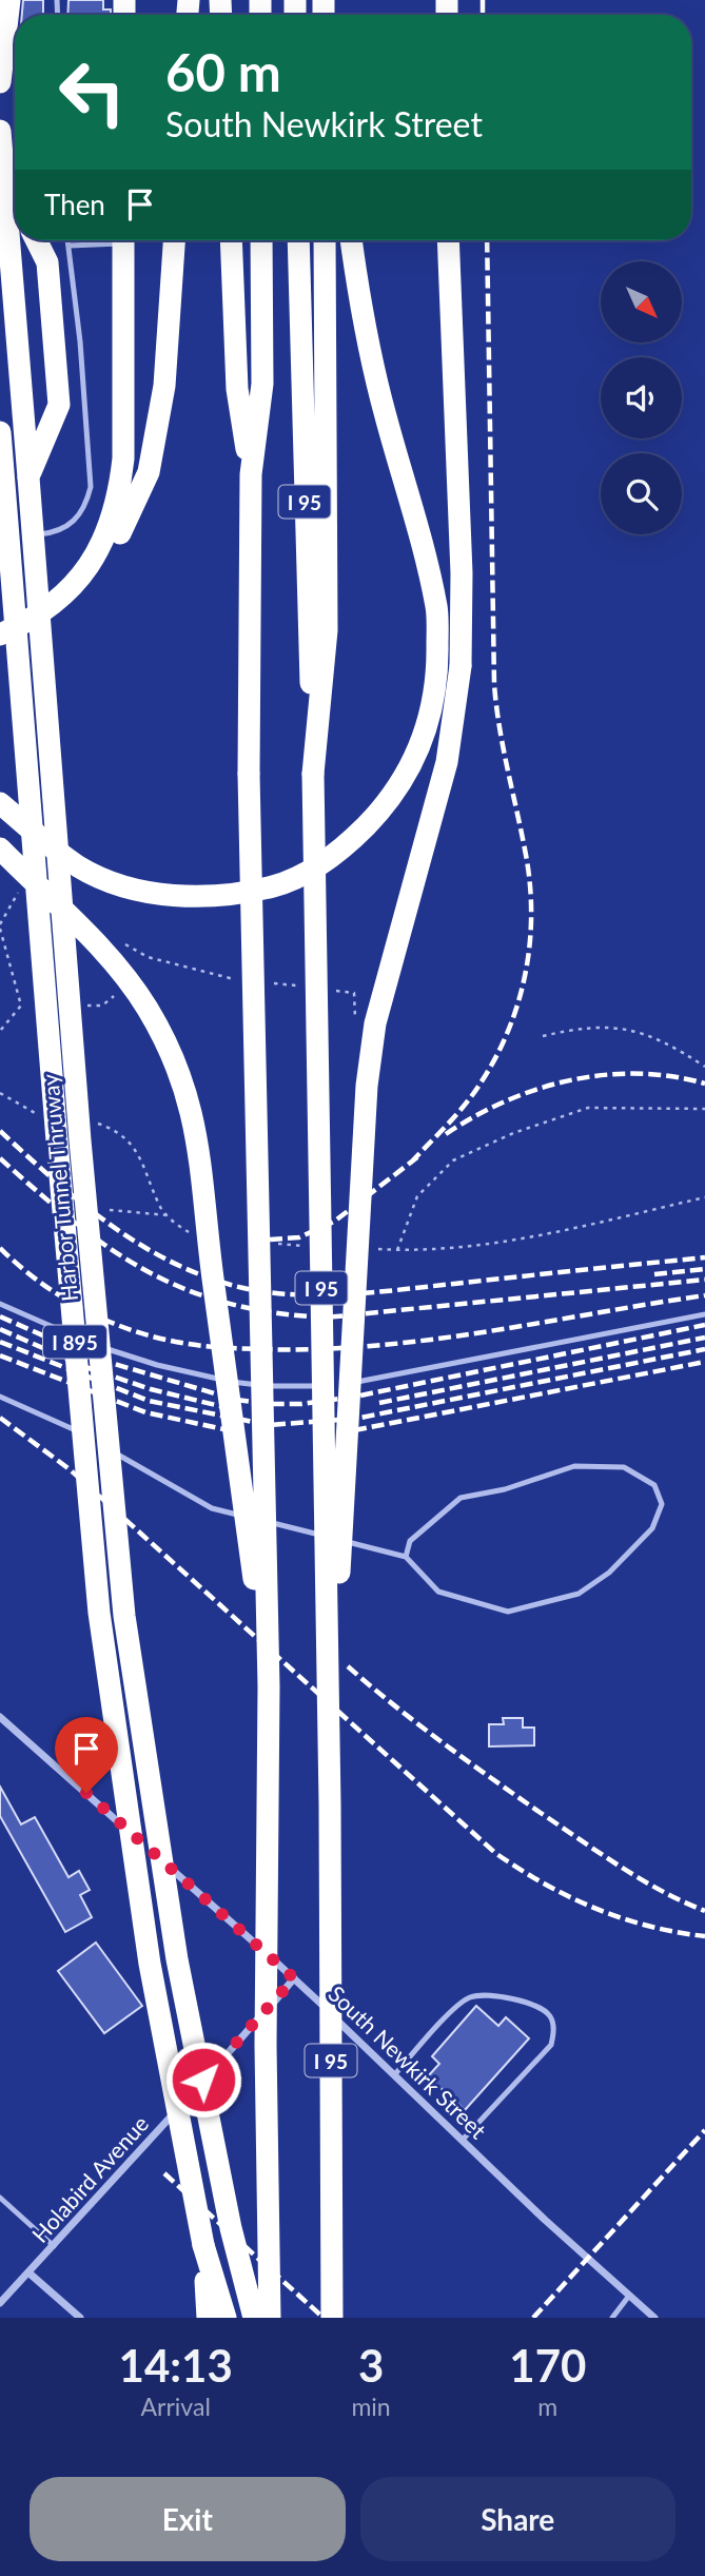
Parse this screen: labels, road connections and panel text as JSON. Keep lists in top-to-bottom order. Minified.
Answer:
{"streets":{"highway":["I 95","Harbor Tunnel Thruway","I 895"],"street":["South Newkirk Street","Holabird Avenue"]},"north":"bottom right","page":{"turn":["60 m","South Newkirk Street"],"then":"Then","eta":["14:13","Arrival","3","min","170","m"],"buttons":["Exit","Share"]}}
